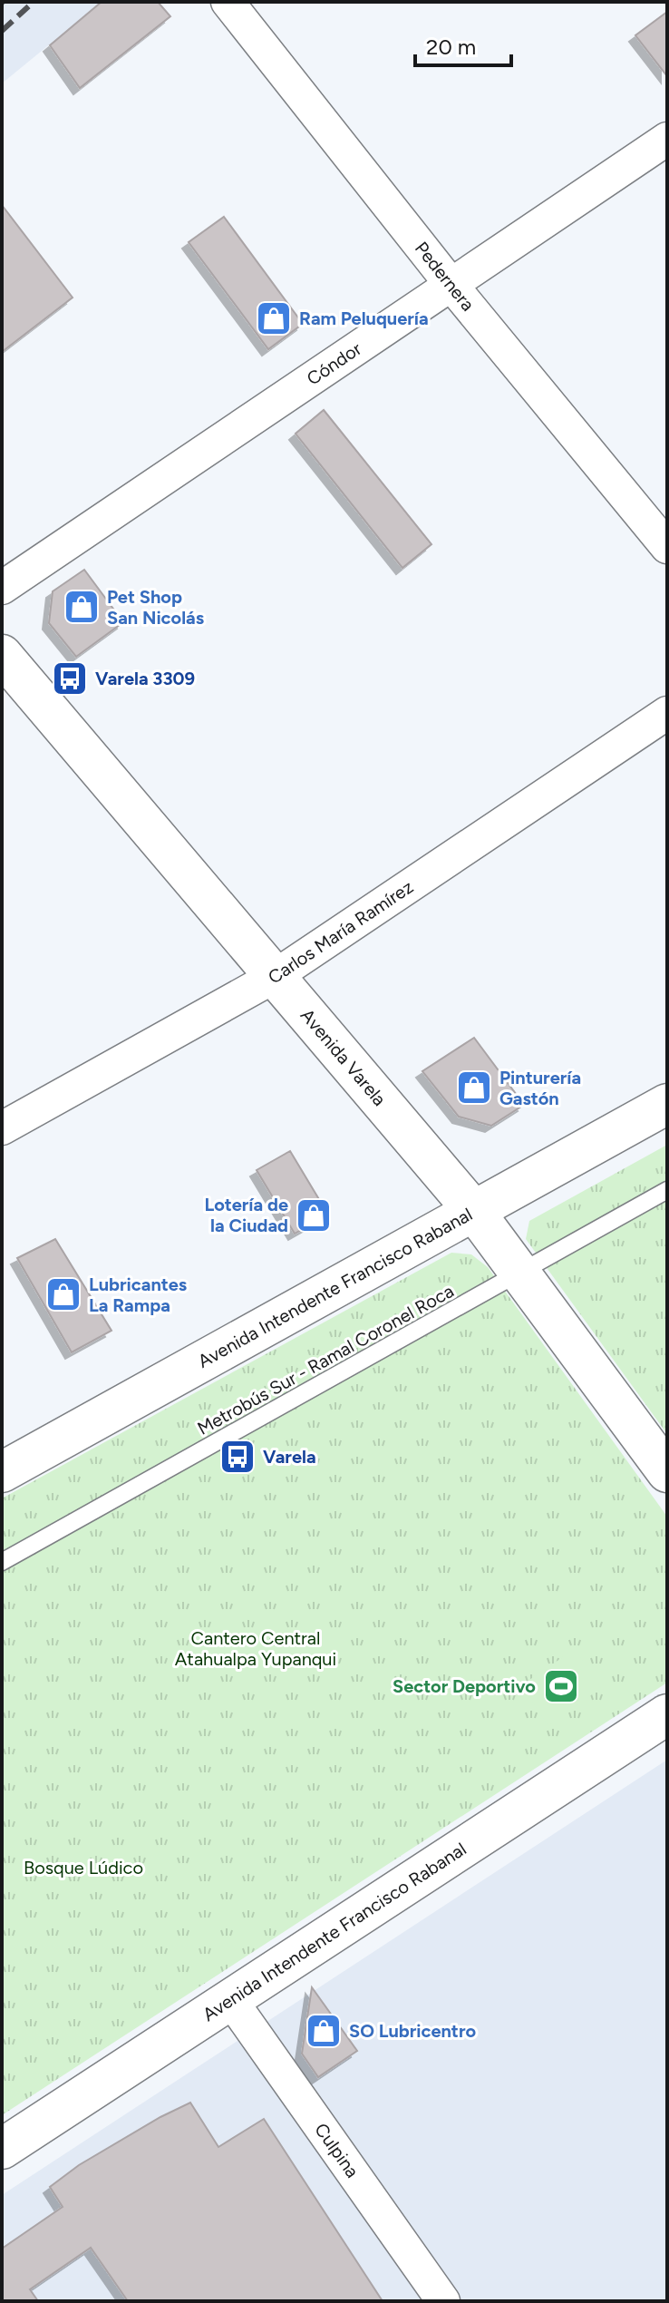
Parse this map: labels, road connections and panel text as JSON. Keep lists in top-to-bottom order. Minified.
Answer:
{"streets":{"main road":["Avenida Varela","Avenida Intendente Francisco Rabanal"],"street":["Pedernera","Cóndor","Carlos María Ramírez","Culpina"],"lane":["Metrobús Sur - Ramal Coronel Roca"]},"crossings":[["Pedernera","Cóndor"],["Carlos María Ramírez","Avenida Varela"],["Avenida Varela","Avenida Intendente Francisco Rabanal"],["Avenida Varela","Metrobús Sur - Ramal Coronel Roca"],["Avenida Intendente Francisco Rabanal","Culpina"]],"parks":["Cantero Central Atahualpa Yupanqui","Bosque Lúdico"],"places":{"shop":["Ram Peluquería","Pet Shop San Nicolás","Pinturería Gastón","Lotería de la Ciudad","Lubricantes La Rampa","SO Lubricentro"],"bus stop":["Varela 3309","Varela"],"sports":["Sector Deportivo"]},"scale_bar":"20 m"}
